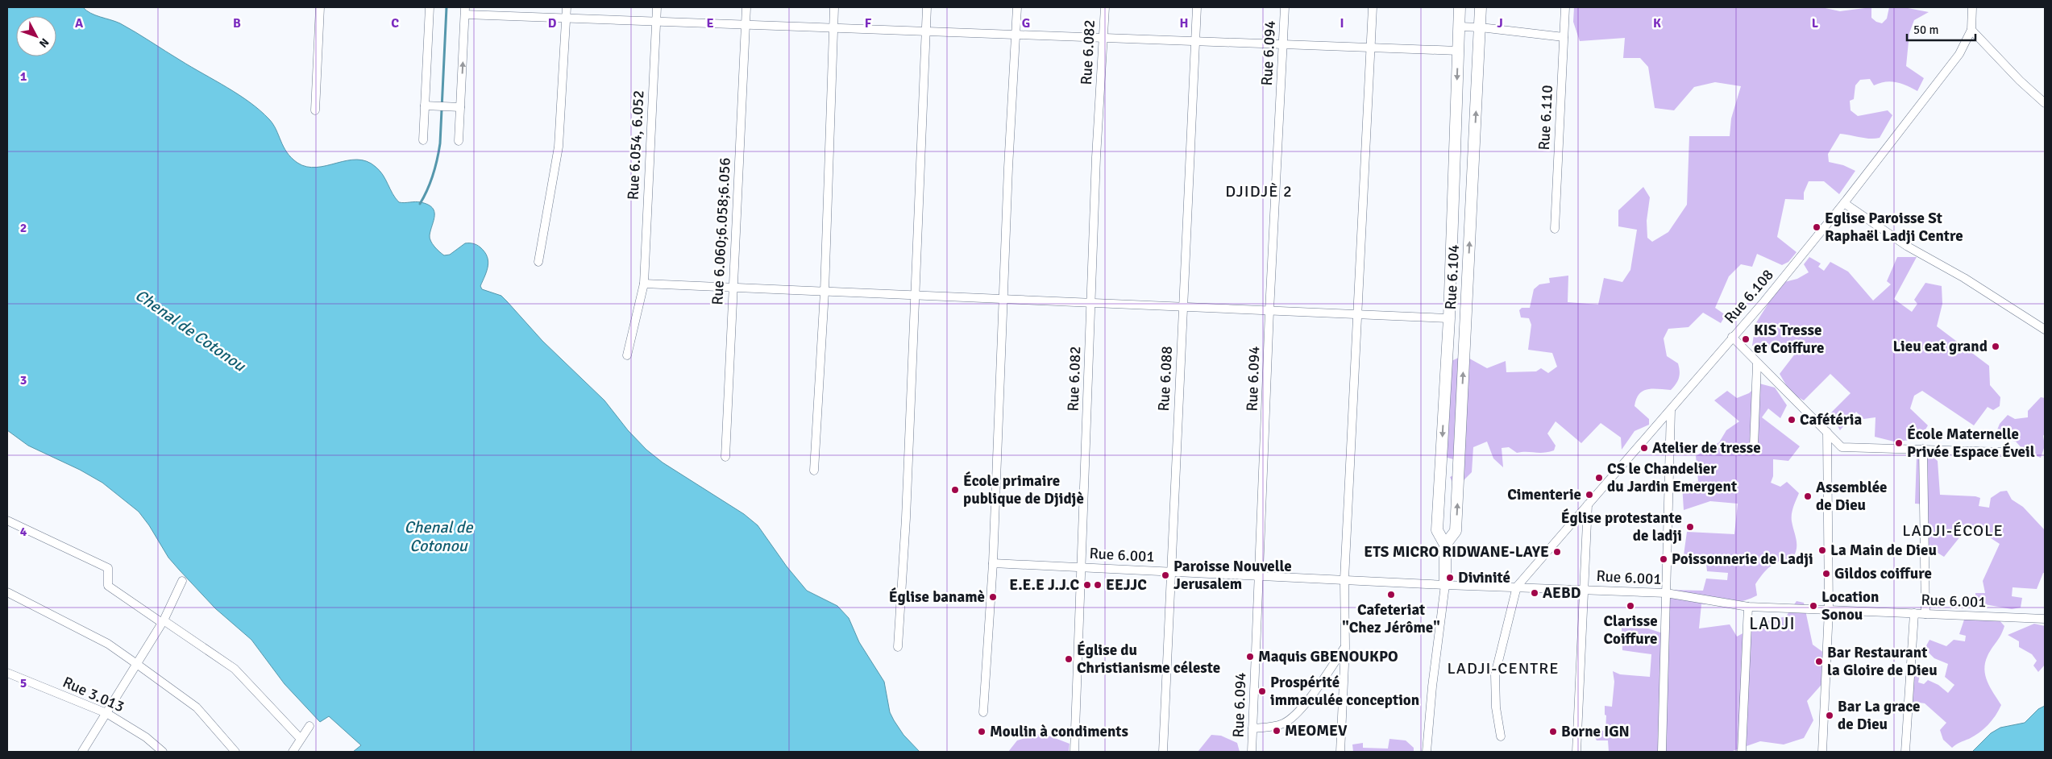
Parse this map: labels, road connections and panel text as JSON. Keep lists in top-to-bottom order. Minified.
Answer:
{"streets":{"street":["Rue 6.082","Rue 6.094","Rue 6.110","Rue 6.054, 6.052","Rue 6.060;6.058;6.056","Rue 6.104","Rue 6.108","Rue 6.088","Rue 6.001","Rue 3.013"]},"crossings":[["Rue 6.082","Rue 6.001"],["Rue 6.094","Rue 6.001"],["Rue 6.104","Rue 6.001"],["Rue 6.108","Rue 6.001"],["Rue 6.088","Rue 6.001"]],"districts":["DJIDJÈ 2","LADJI-ÉCOLE","LADJI","LADJI-CENTRE"],"water":["Chenal de Cotonou"],"places":["Eglise Paroisse St Raphaël Ladji Centre","KIS Tresse et Coiffure","Lieu eat grand","Cafétéria","École Maternelle Privée Espace Éveil","Atelier de tresse","CS le Chandelier du Jardin Emergent","École primaire publique de Djidjè","Cimenterie","Assemblée de Dieu","Église protestante de ladji","La Main de Dieu","ETS MICRO RIDWANE-LAYE","Poissonnerie de Ladji","Gildos coiffure","Paroisse Nouvelle Jerusalem","Divinité","E.E.E J.J.C","EEJJC","AEBD","Cafeteriat \"Chez Jérôme\"","Église banamè","Clarisse Coiffure","Location Sonou","Maquis GBENOUKPO","Église du Christianisme céleste","Bar Restaurant la Gloire de Dieu","Prospérité immaculée conception","Bar La grace de Dieu","MEOMEV","Moulin à condiments","Borne IGN"],"scale_bar":"50 m","north":"bottom right","grid":{"columns":["A","B","C","D","E","F","G","H","I","J","K","L"],"rows":["1","2","3","4","5"]}}
